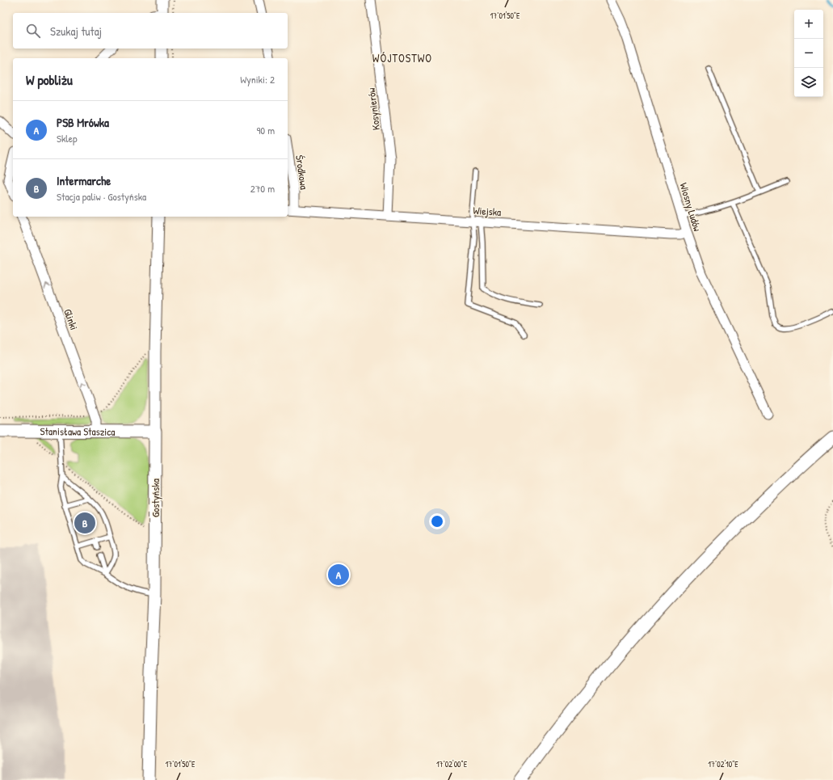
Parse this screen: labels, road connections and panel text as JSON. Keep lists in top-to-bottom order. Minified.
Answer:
{"streets":{"main road":["Stanisława Staszica","Gostyńska"],"street":["Kosynierów","Środkowa","Wiosny Ludów","Wiejska","Glinki"]},"crossings":[["Kosynierów","Wiejska"],["Środkowa","Wiejska"],["Wiosny Ludów","Wiejska"],["Glinki","Stanisława Staszica"],["Stanisława Staszica","Gostyńska"]],"one_way":["Glinki"],"districts":["WÓJTOSTWO"],"page":{"map_buttons":["+","−"],"search":"Szukaj tutaj","heading":["W pobliżu","Wyniki: 2"],"list":[{"mark":"A","name":"PSB Mrówka","note":"Sklep","value":"90 m"},{"mark":"B","name":"Intermarche","note":"Stacja paliw · Gostyńska","value":"270 m"}],"pins":["B","A"]},"coordinates":["17°01'50\"E","17°02'00\"E","17°02'10\"E"]}
